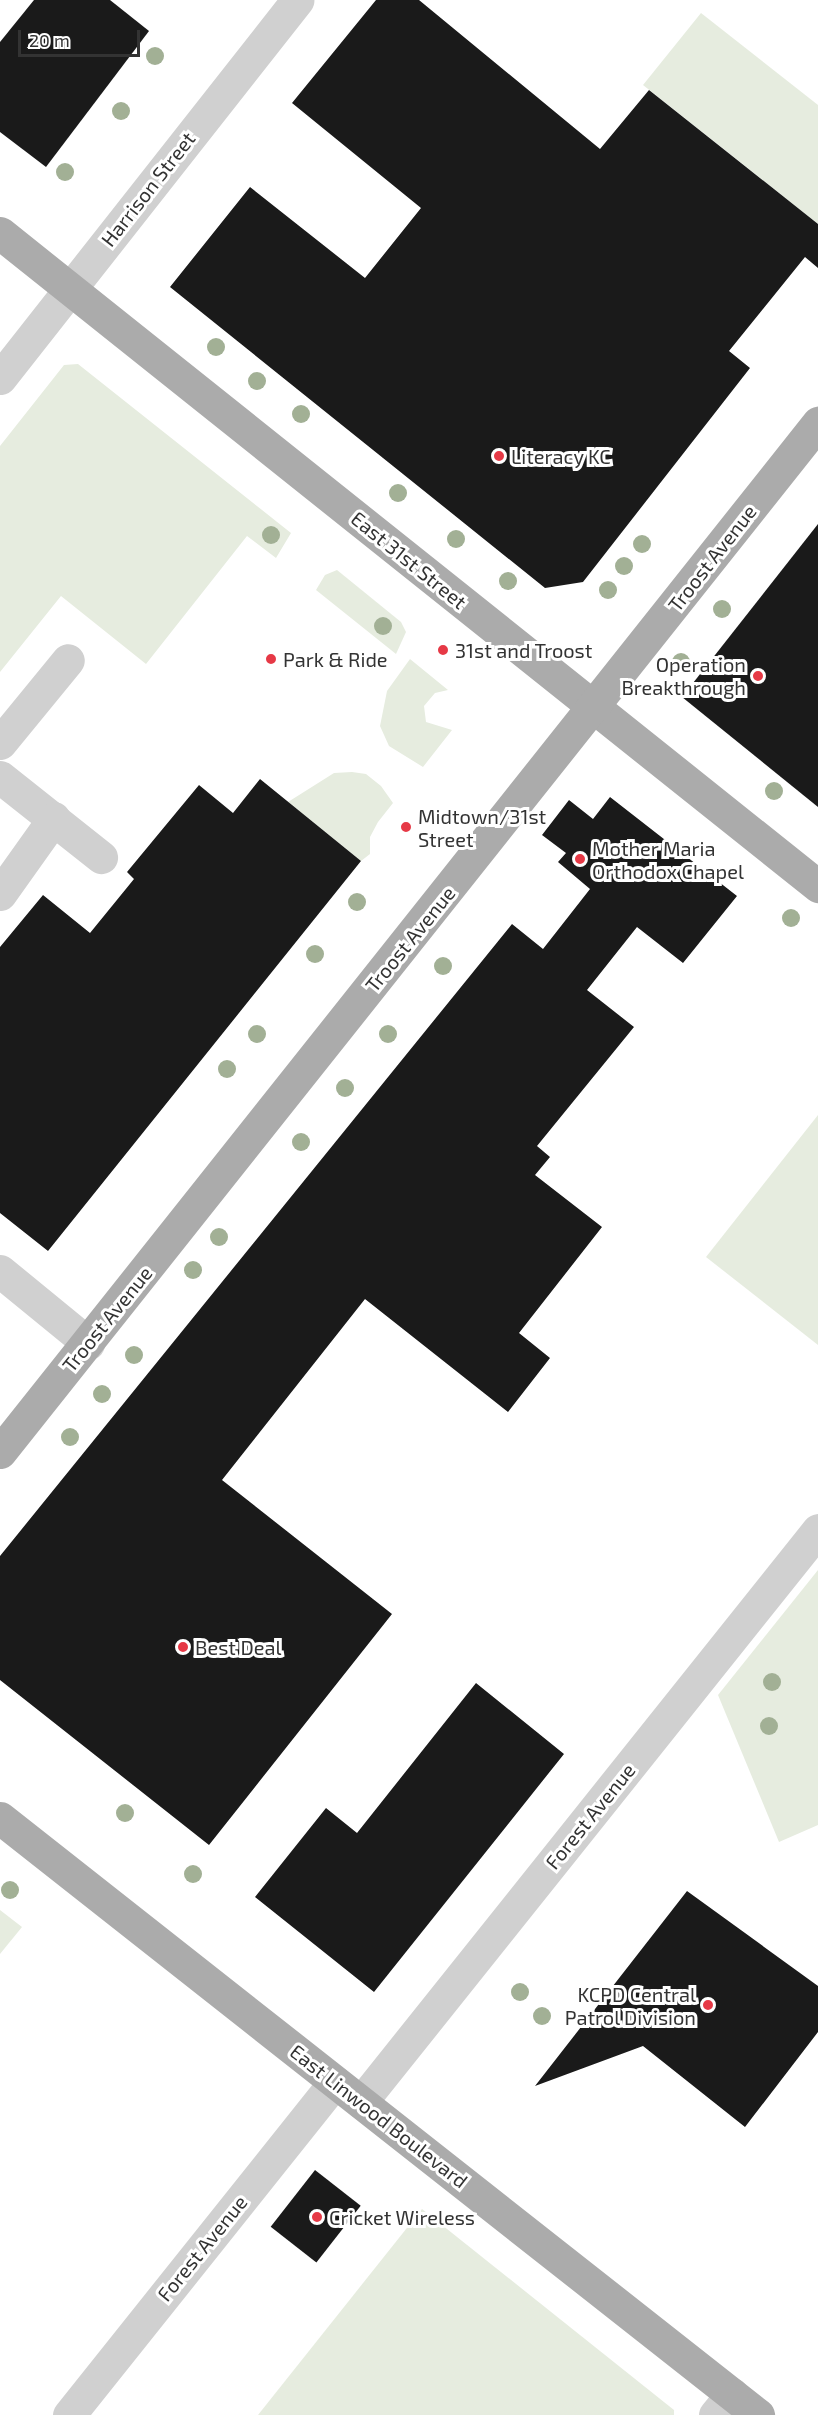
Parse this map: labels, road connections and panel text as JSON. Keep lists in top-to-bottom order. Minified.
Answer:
{"streets":{"main road":["Troost Avenue","East 31st Street","East Linwood Boulevard"],"street":["Harrison Street","Forest Avenue"]},"crossings":[["Harrison Street","East 31st Street"],["Troost Avenue","East 31st Street"],["Forest Avenue","East Linwood Boulevard"]],"places":["Literacy KC","31st and Troost","Park & Ride","Operation Breakthrough","Midtown/31st Street","Mother Maria Orthodox Chapel","Best Deal","KCPD Central Patrol Division","Cricket Wireless"],"scale_bar":"20 m"}
